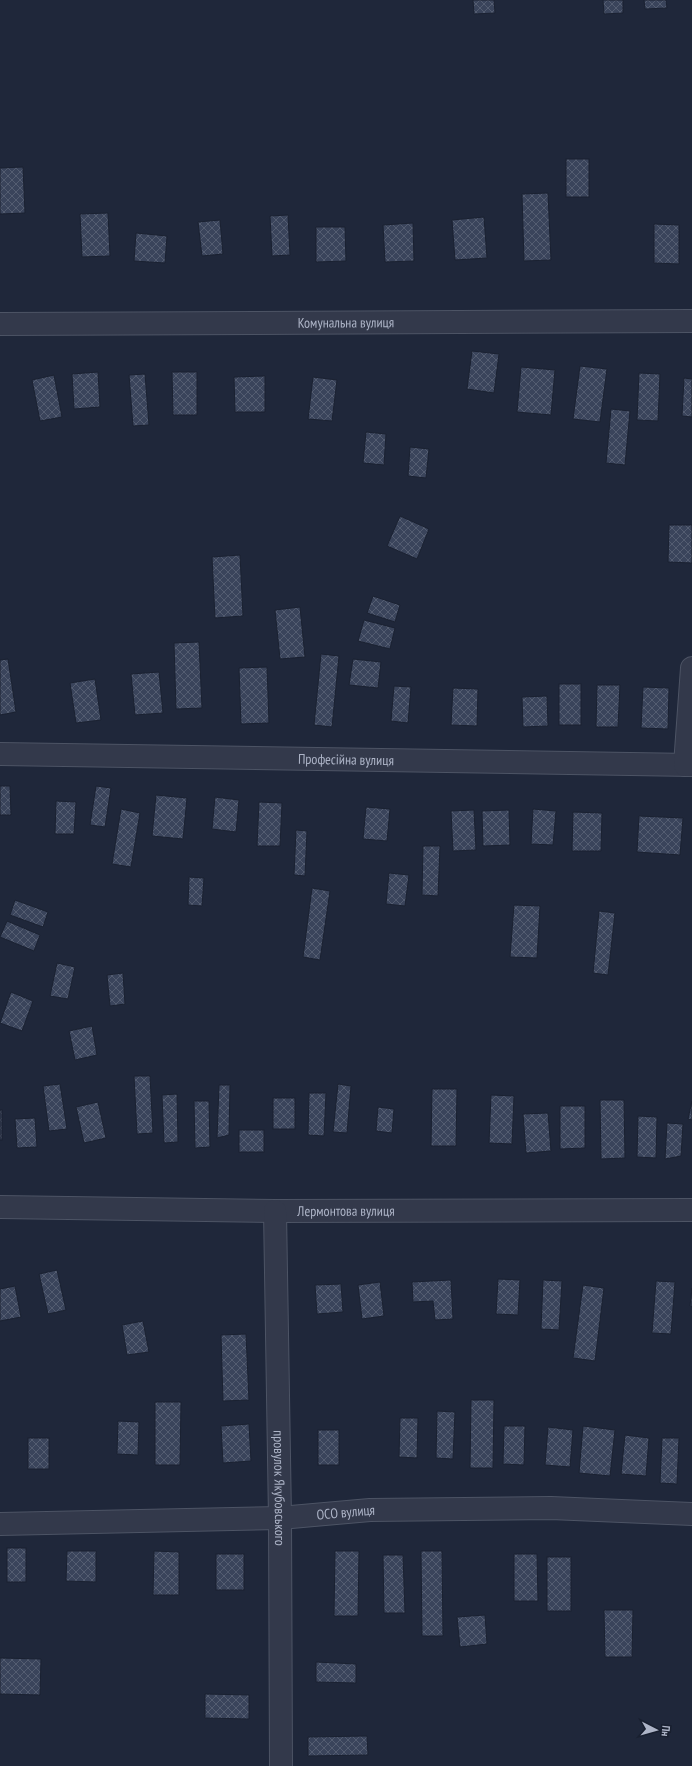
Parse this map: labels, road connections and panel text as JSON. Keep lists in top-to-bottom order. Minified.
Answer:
{"streets":{"street":["Комунальна вулиця","Професійна вулиця","Лермонтова вулиця","провулок Якубовського","ОСО вулиця"]},"crossings":[["Лермонтова вулиця","провулок Якубовського"],["провулок Якубовського","ОСО вулиця"]],"north":"right"}
